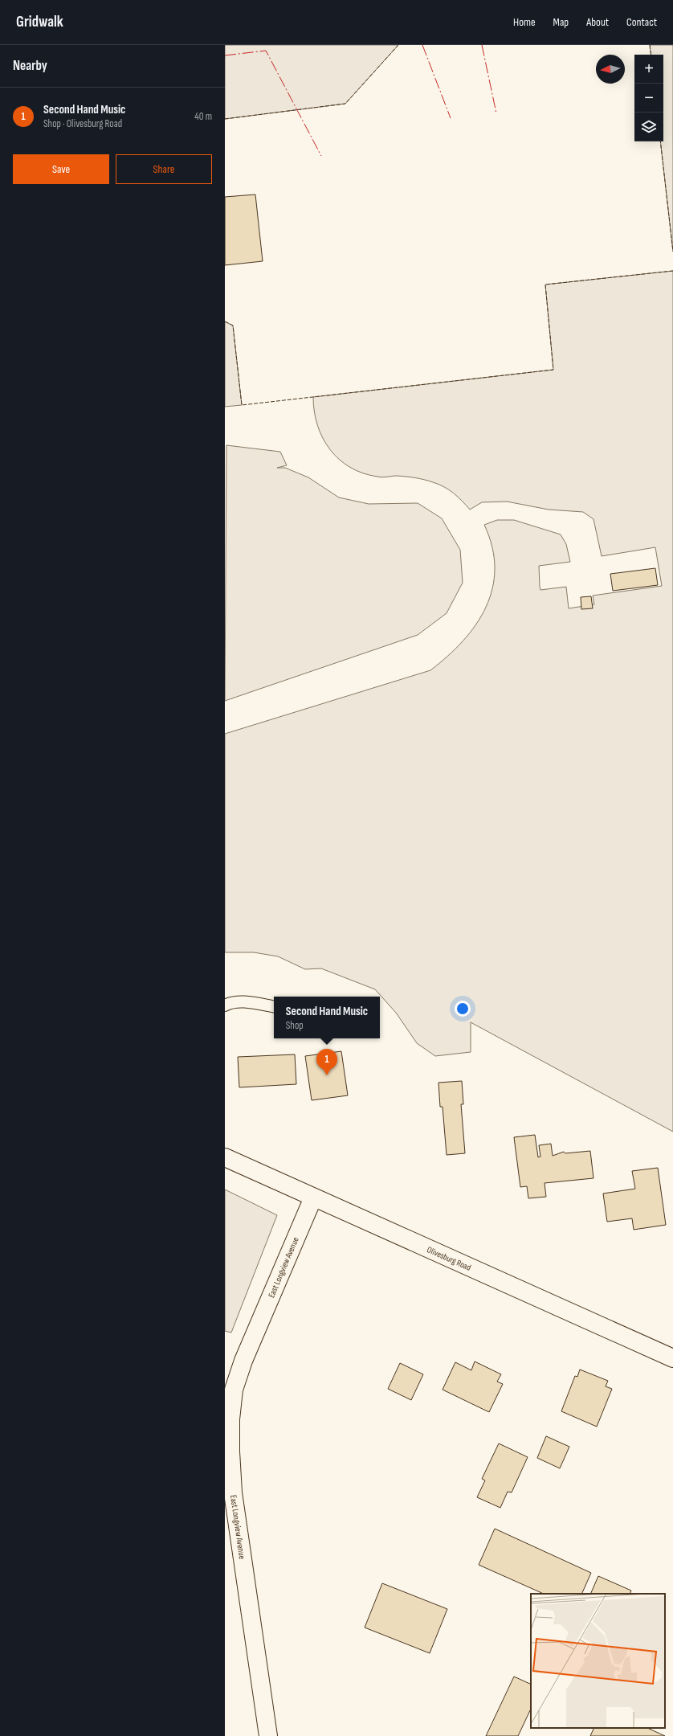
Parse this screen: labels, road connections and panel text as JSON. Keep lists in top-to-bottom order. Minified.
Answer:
{"streets":{"main road":["Olivesburg Road","East Longview Avenue"]},"crossings":[["Olivesburg Road","East Longview Avenue"]],"north":"left","page":{"header":"Gridwalk","nav":["Home","Map","About","Contact"],"heading":"Nearby","map_buttons":["+","−"],"list":[{"mark":"1","name":"Second Hand Music","note":"Shop · Olivesburg Road","value":"40 m"}],"buttons":["Save","Share"],"popup":["Second Hand Music","Shop"],"pins":"1"}}
